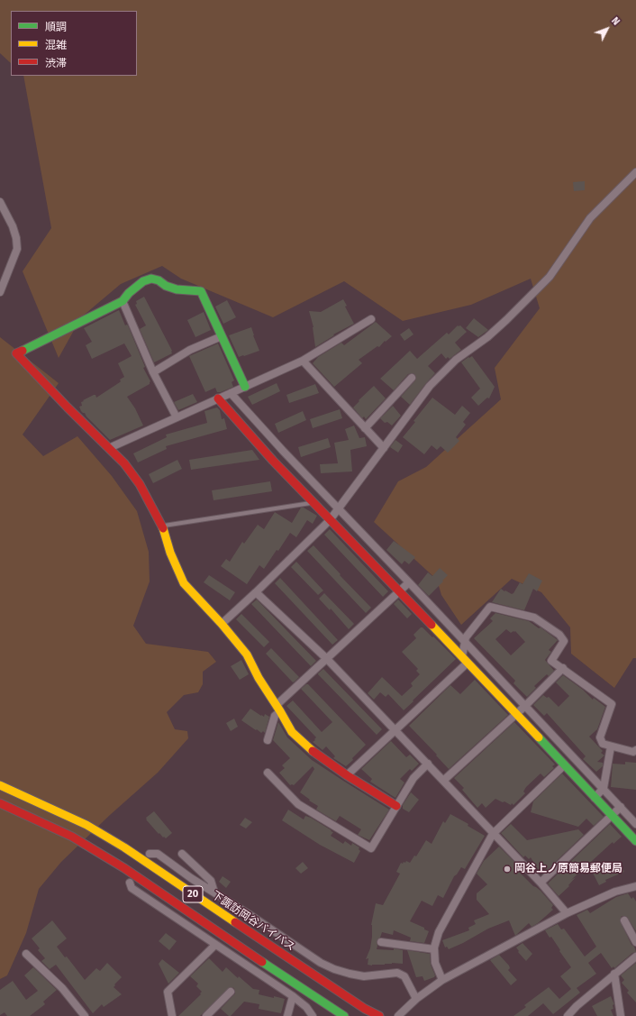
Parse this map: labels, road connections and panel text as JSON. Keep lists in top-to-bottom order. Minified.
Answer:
{"streets":{"main road":["20","下諏訪岡谷バイパス"]},"places":["岡谷上ノ原簡易郵便局"],"legend":["順調","混雑","渋滞"],"north":"top right"}
